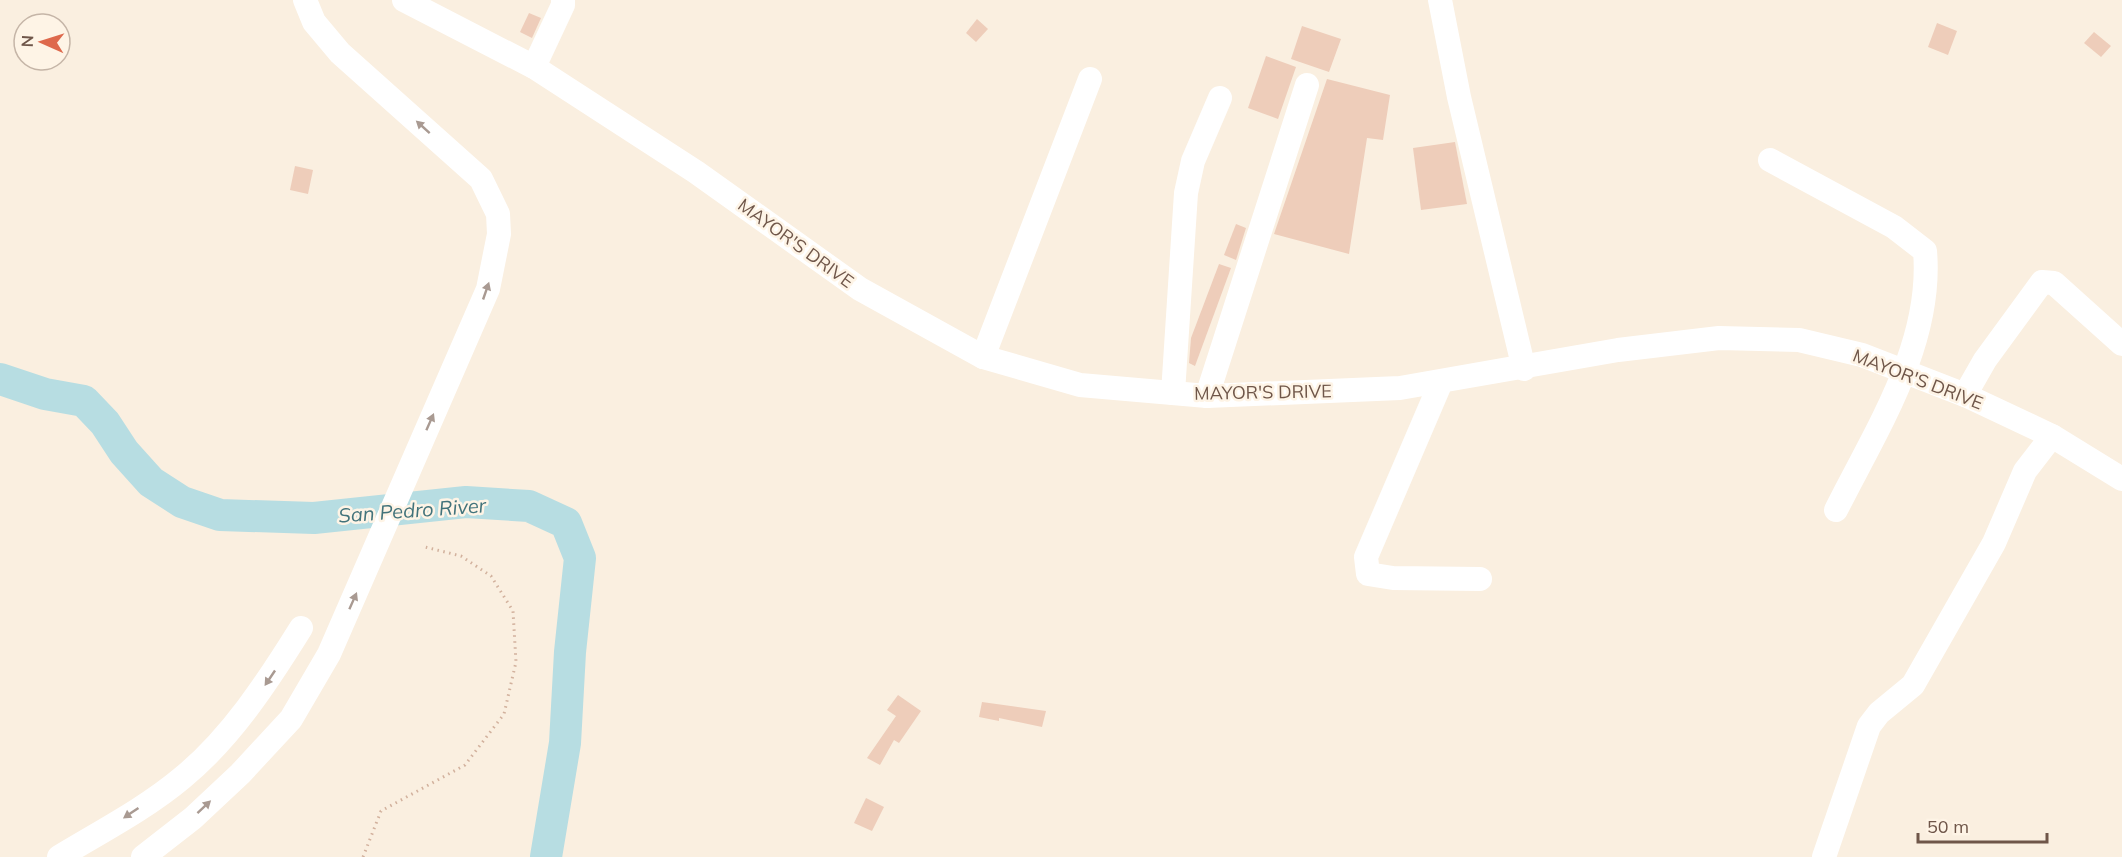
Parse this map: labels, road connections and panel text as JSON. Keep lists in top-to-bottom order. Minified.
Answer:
{"streets":{"street":["MAYOR'S DRIVE"]},"water":["San Pedro River"],"scale_bar":"50 m","north":"left"}
